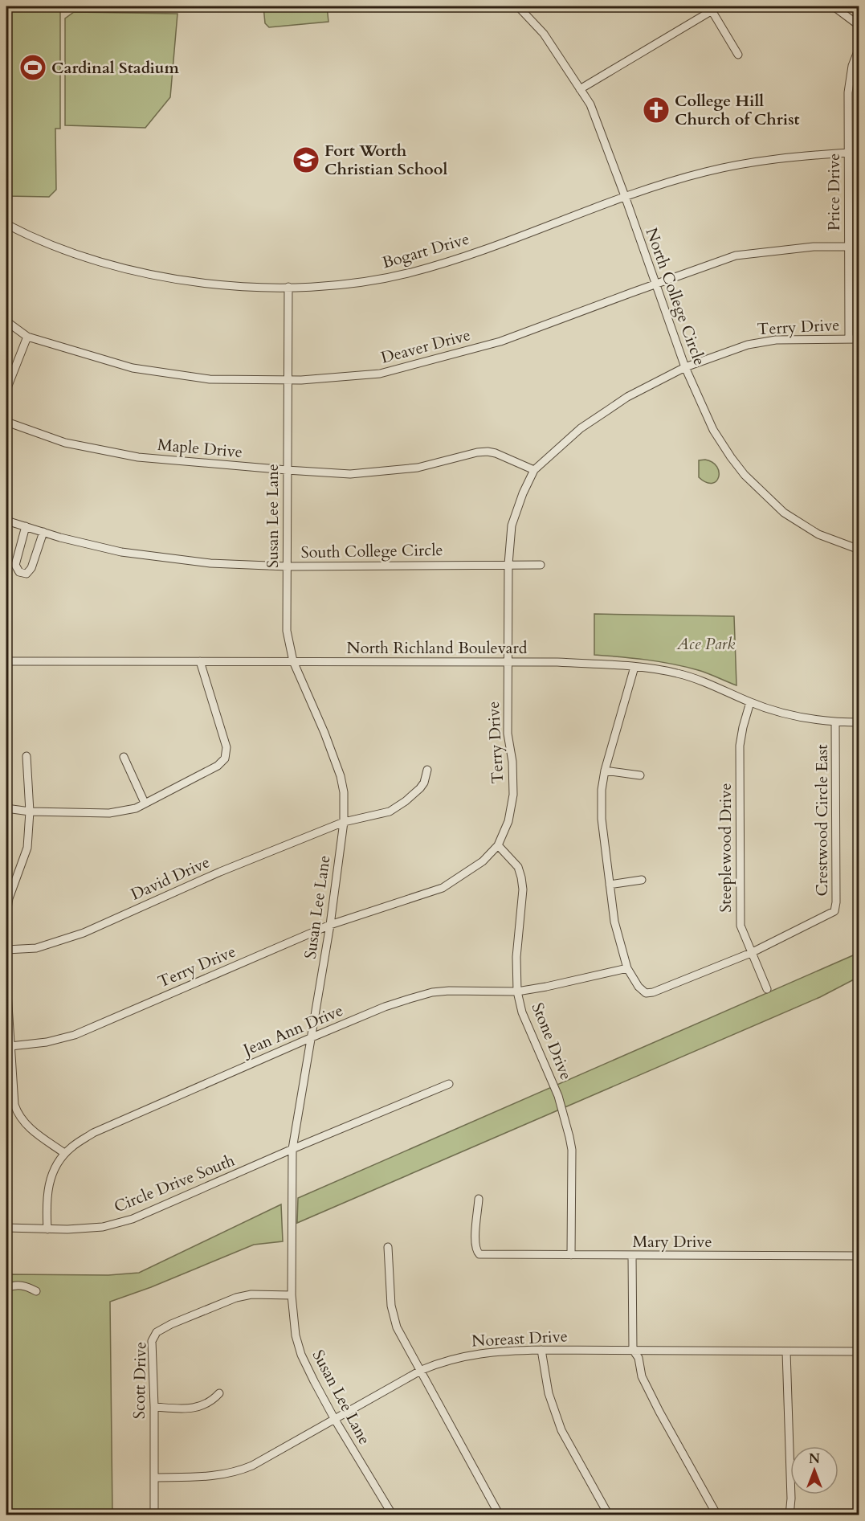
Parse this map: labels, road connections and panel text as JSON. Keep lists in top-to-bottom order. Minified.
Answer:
{"streets":{"street":["Price Drive","Bogart Drive","North College Circle","Terry Drive","Deaver Drive","Maple Drive","Susan Lee Lane","South College Circle","North Richland Boulevard","Crestwood Circle East","Steeplewood Drive","David Drive","Jean Ann Drive","Stone Drive","Circle Drive South","Mary Drive","Noreast Drive","Scott Drive"]},"crossings":[["Price Drive","Bogart Drive"],["Price Drive","Terry Drive"],["Price Drive","Deaver Drive"],["Bogart Drive","North College Circle"],["Bogart Drive","Susan Lee Lane"],["North College Circle","Terry Drive"],["North College Circle","Deaver Drive"],["Terry Drive","Maple Drive"],["Terry Drive","Susan Lee Lane"],["Terry Drive","South College Circle"],["Terry Drive","North Richland Boulevard"],["Terry Drive","Stone Drive"],["Deaver Drive","Susan Lee Lane"],["Maple Drive","Susan Lee Lane"],["Susan Lee Lane","South College Circle"],["Susan Lee Lane","North Richland Boulevard"],["Susan Lee Lane","David Drive"],["Susan Lee Lane","Jean Ann Drive"],["Susan Lee Lane","Circle Drive South"],["Susan Lee Lane","Noreast Drive"],["Susan Lee Lane","Scott Drive"],["North Richland Boulevard","Crestwood Circle East"],["North Richland Boulevard","Steeplewood Drive"],["Crestwood Circle East","Steeplewood Drive"],["Jean Ann Drive","Stone Drive"],["Jean Ann Drive","Circle Drive South"],["Stone Drive","Mary Drive"],["Noreast Drive","Scott Drive"]],"parks":["Ace Park"],"places":{"sports":["Cardinal Stadium"],"church":["College Hill Church of Christ"],"school or university":["Fort Worth Christian School"]},"north":"top"}
